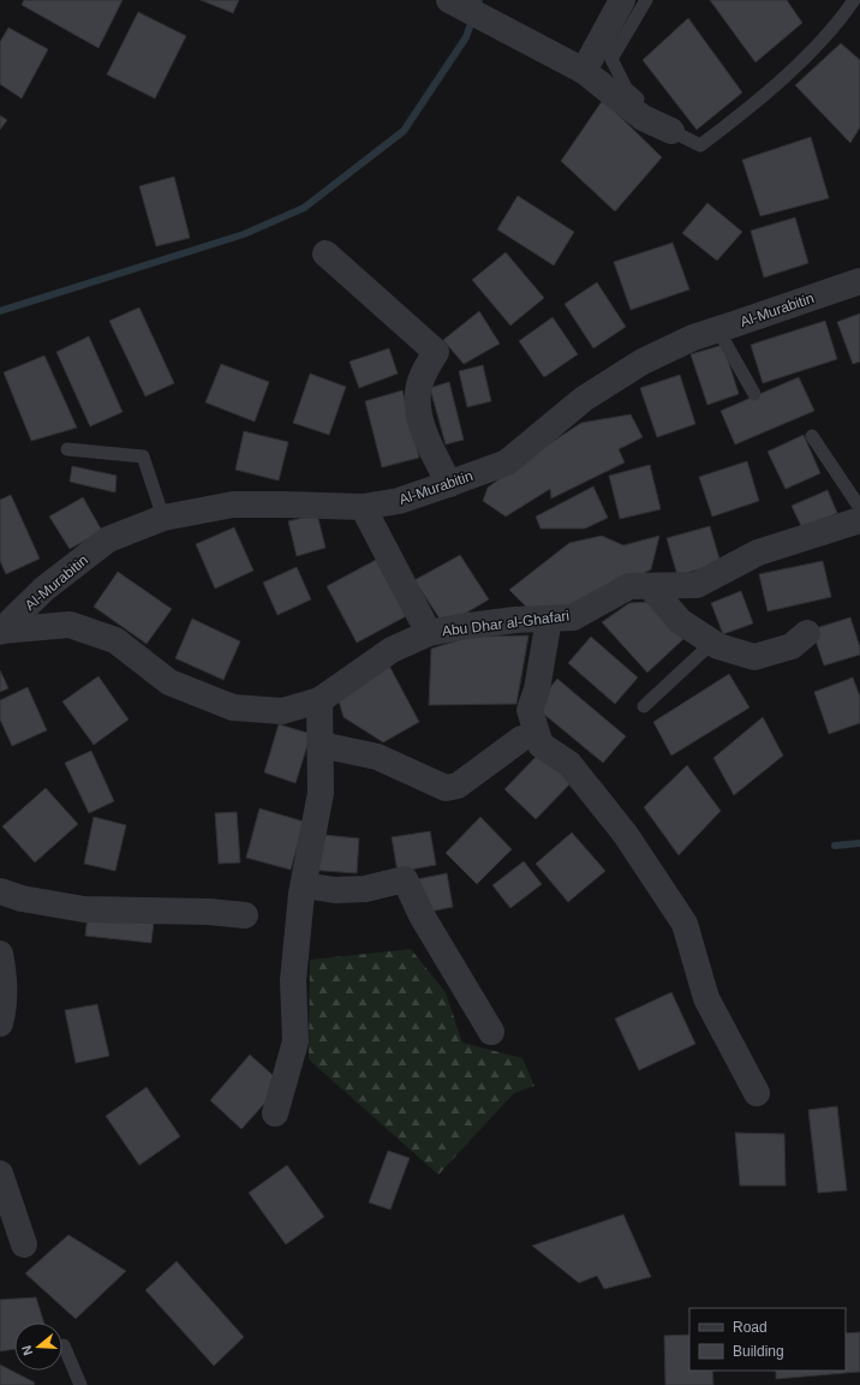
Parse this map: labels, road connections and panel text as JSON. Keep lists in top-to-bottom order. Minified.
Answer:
{"streets":{"street":["Al-Murabitin","Abu Dhar al-Ghafari"]},"crossings":[["Al-Murabitin","Abu Dhar al-Ghafari"]],"legend":["Road","Building"],"north":"left"}
